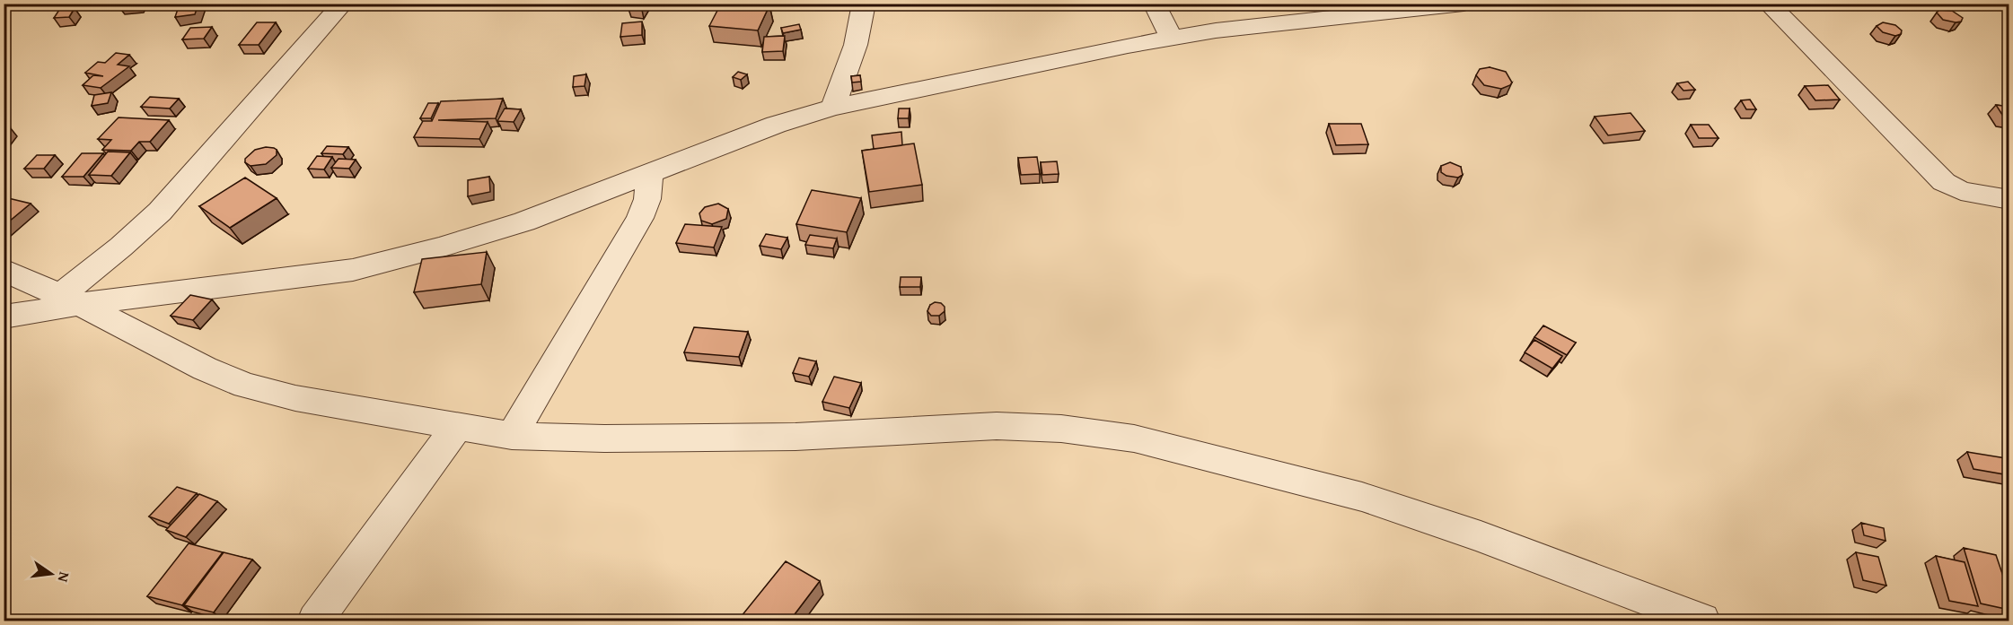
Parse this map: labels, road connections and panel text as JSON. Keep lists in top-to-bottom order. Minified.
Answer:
{"north":"right"}
